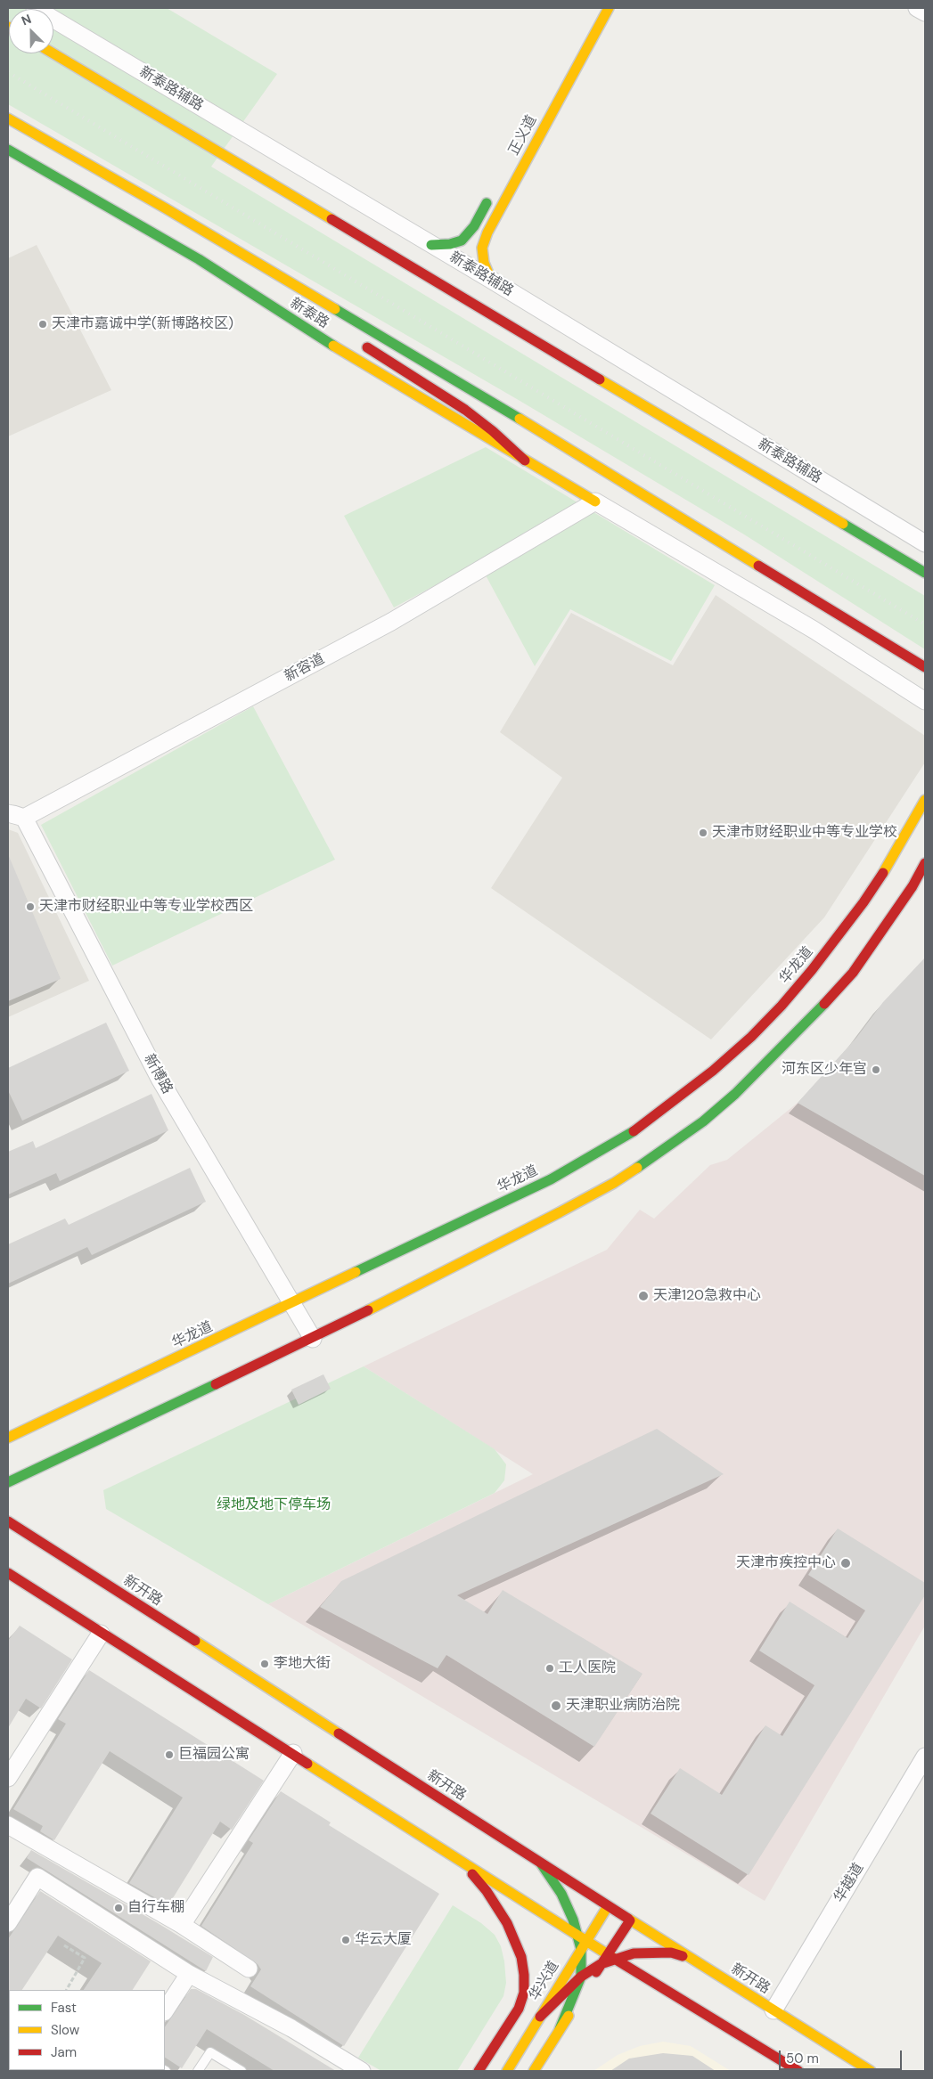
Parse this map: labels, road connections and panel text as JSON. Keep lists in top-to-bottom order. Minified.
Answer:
{"streets":{"main road":["正义道","新泰路","华龙道","新开路","华兴道"],"street":["新泰路辅路","新容道","新博路","华越道"]},"crossings":[["新泰路辅路","正义道"],["新泰路","新容道"],["新容道","新博路"],["华龙道","新博路"],["新开路","华越道"],["新开路","华兴道"]],"parks":["绿地及地下停车场"],"places":["天津市嘉诚中学(新博路校区)","天津市财经职业中等专业学校","天津市财经职业中等专业学校西区","河东区少年宫","天津120急救中心","天津市疾控中心","李地大街","工人医院","天津职业病防治院","巨福园公寓","自行车棚","华云大厦"],"legend":["Fast","Slow","Jam"],"scale_bar":"50 m","north":"top left"}
